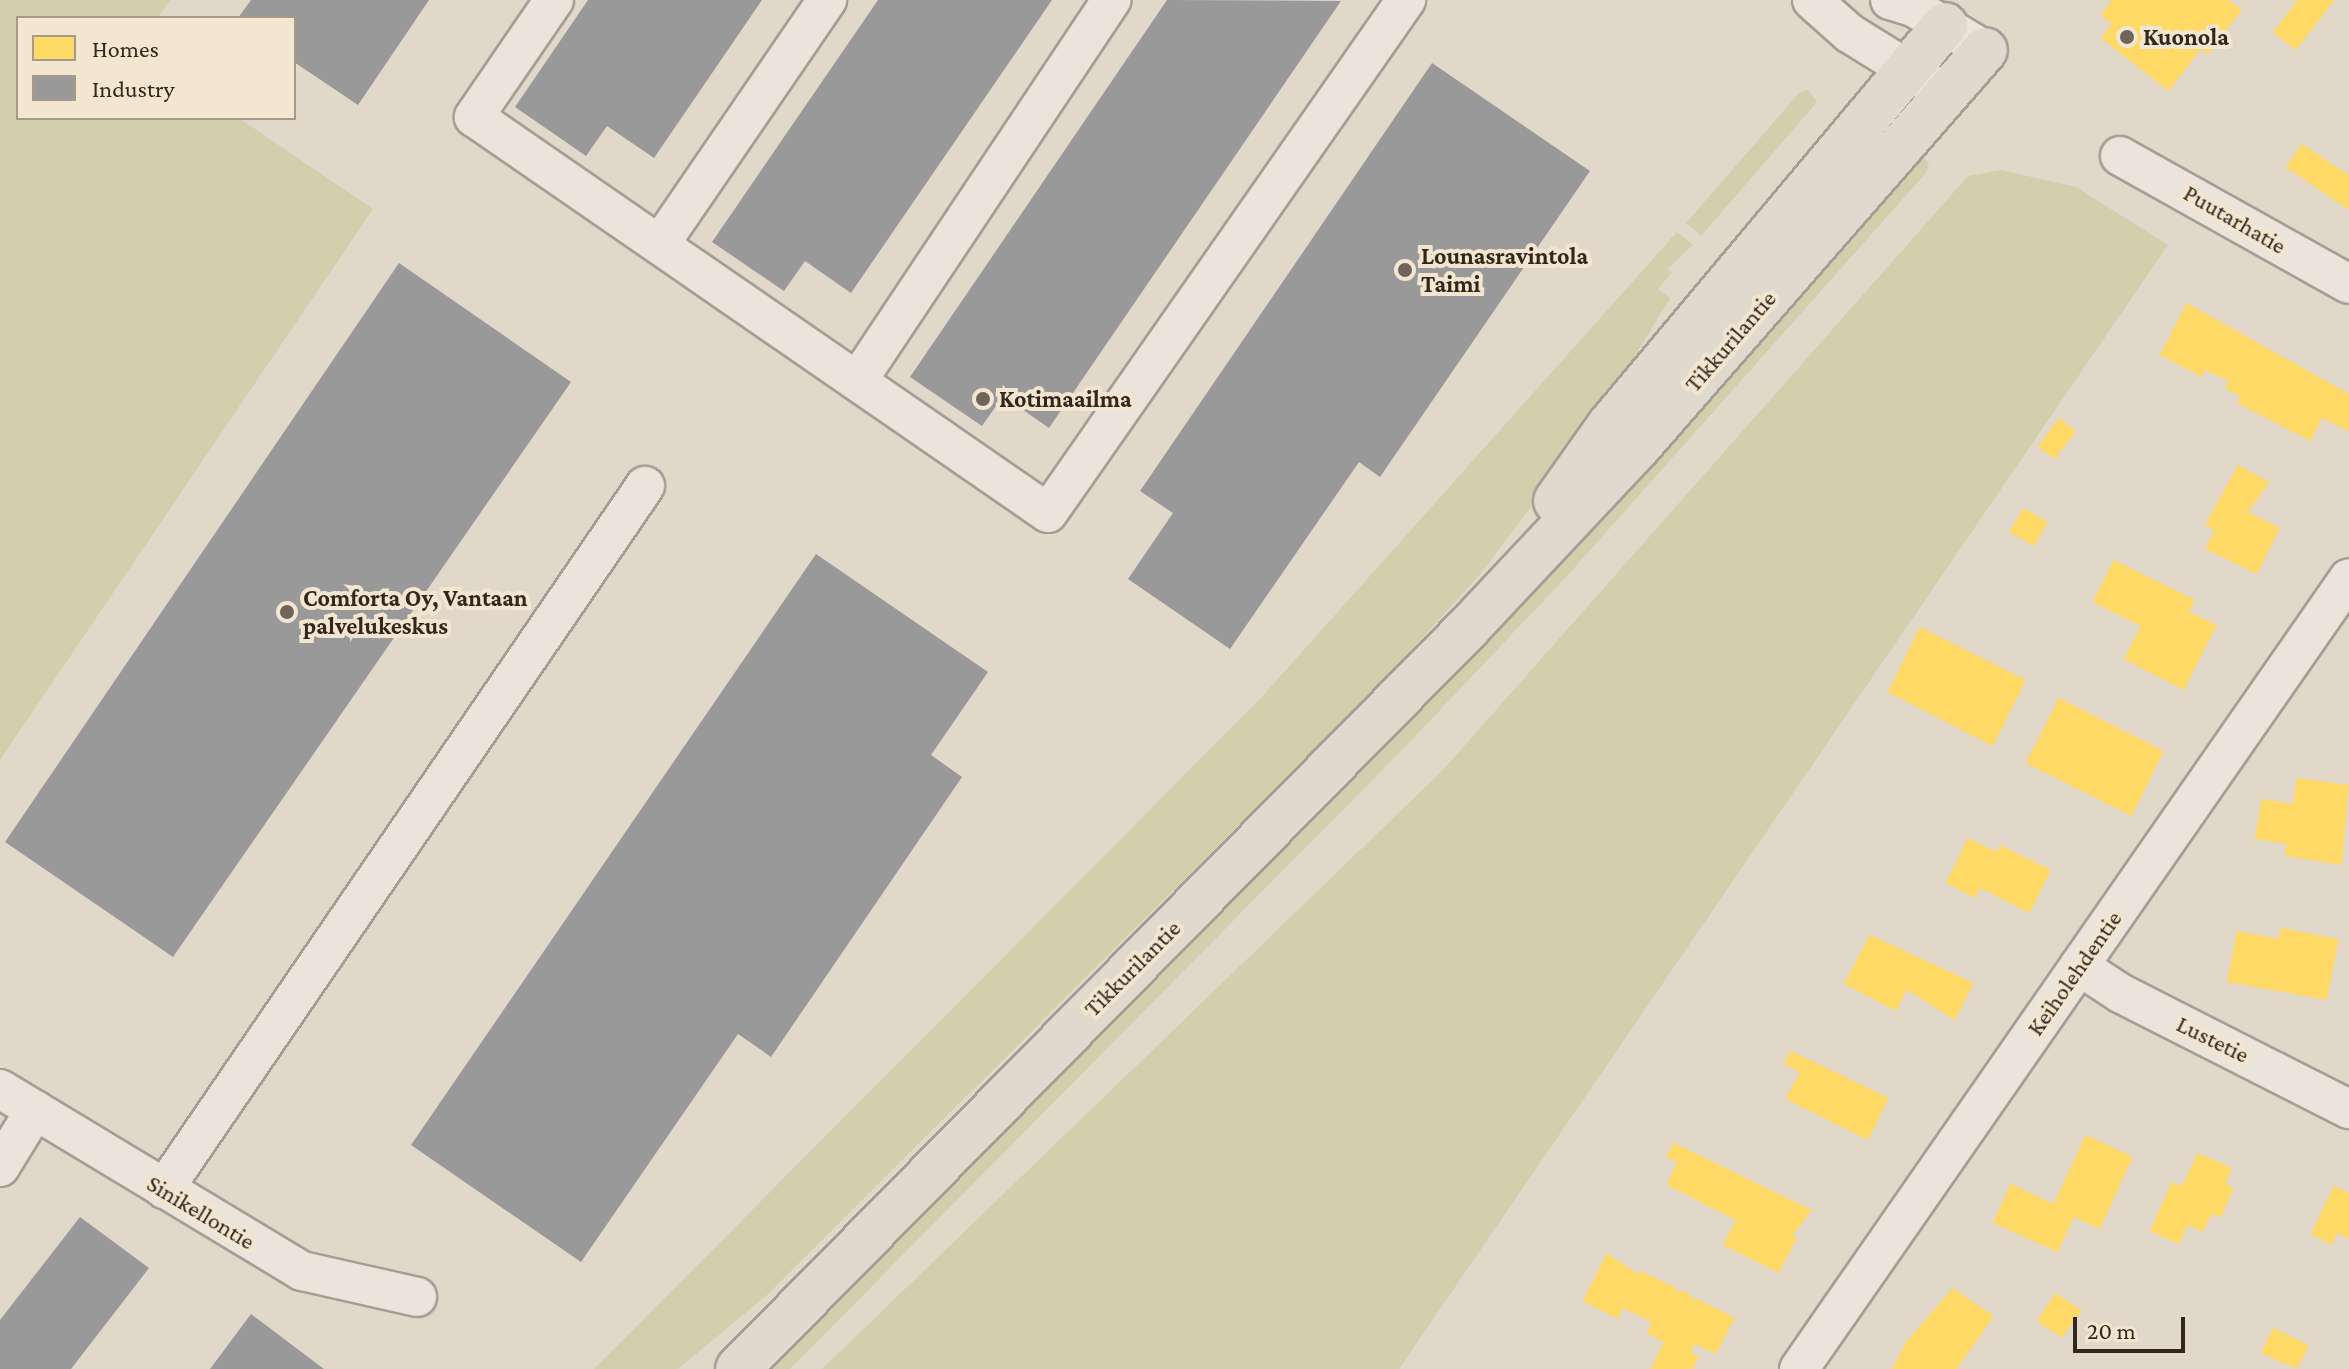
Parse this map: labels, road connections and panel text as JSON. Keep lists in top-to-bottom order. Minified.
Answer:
{"streets":{"main road":["Tikkurilantie"],"street":["Puutarhatie","Keiholehdentie","Lustetie","Sinikellontie"]},"crossings":[["Keiholehdentie","Lustetie"]],"places":["Kuonola","Lounasravintola Taimi","Kotimaailma","Comforta Oy, Vantaan palvelukeskus"],"legend":["Homes","Industry"],"scale_bar":"20 m"}
